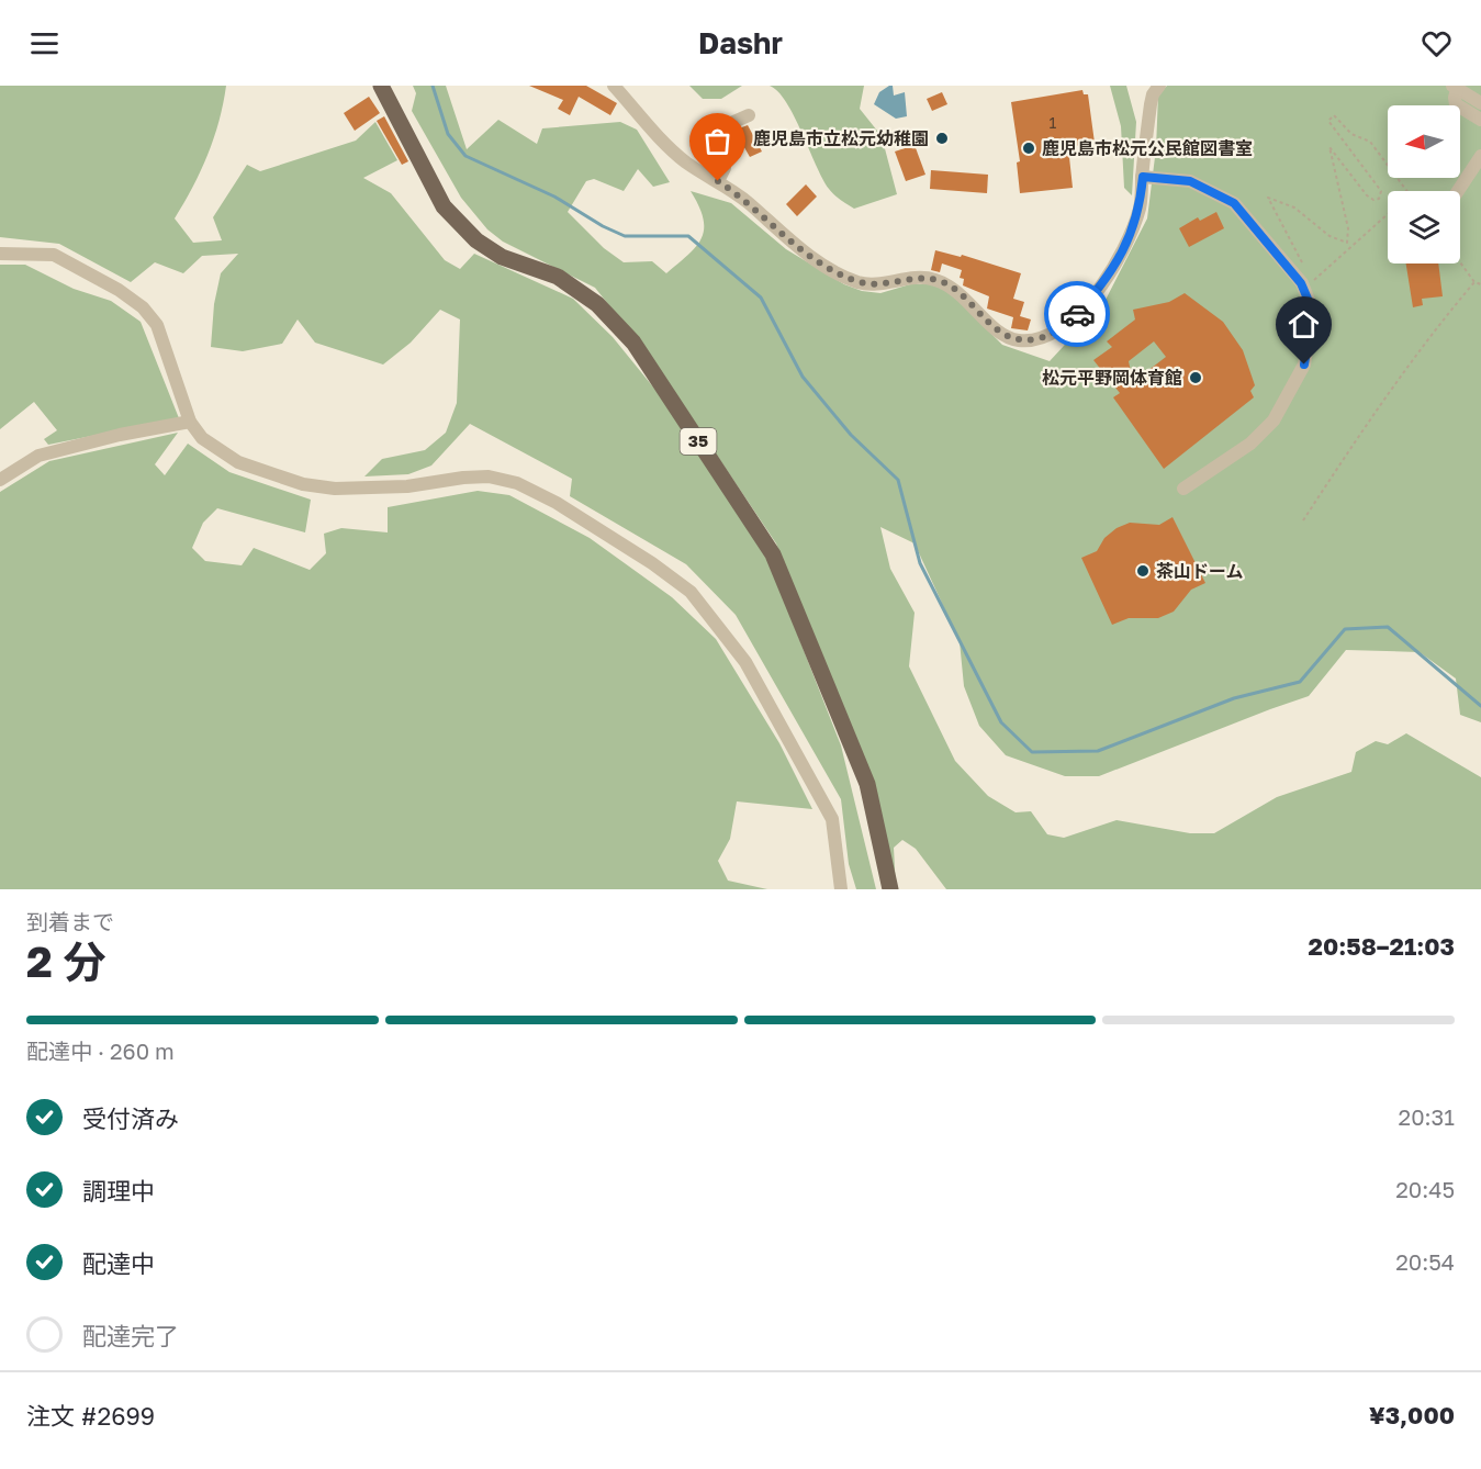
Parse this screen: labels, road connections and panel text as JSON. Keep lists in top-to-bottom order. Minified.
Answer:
{"streets":{"main road":["35"]},"places":["鹿児島市立松元幼稚園","鹿児島市松元公民館図書室","松元平野岡体育館","茶山ドーム"],"house_numbers":["1"],"north":"left","page":{"header":"Dashr","heading":["2 分","到着まで","20:58–21:03"],"panel":["注文 #2699","¥3,000"],"bar":"配達中 · 260 m","list":[["受付済み","20:31"],["調理中","20:45"],["配達中","20:54"],"配達完了"]}}
